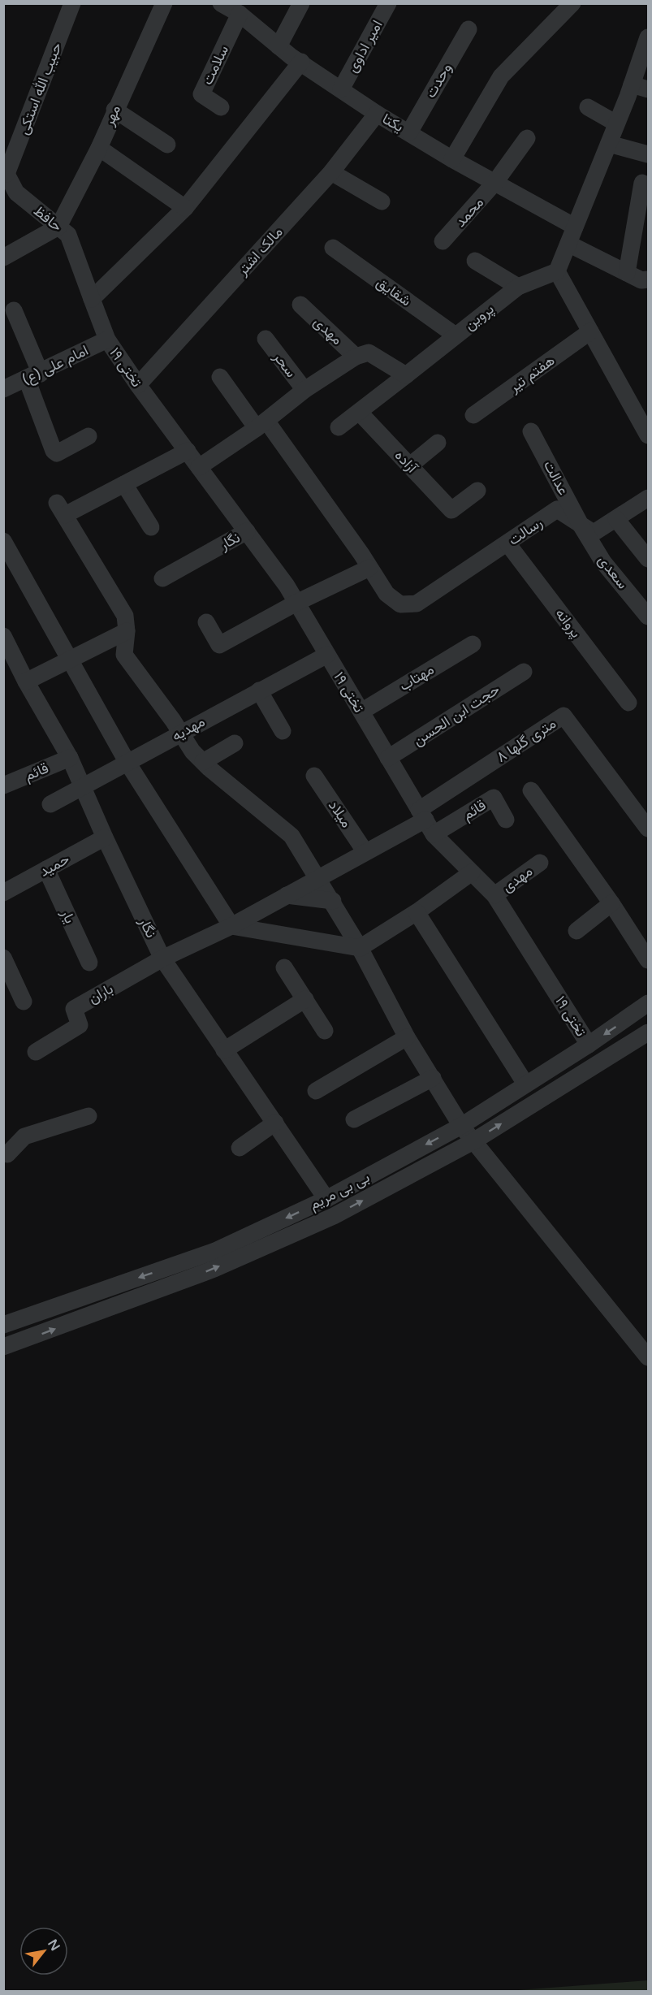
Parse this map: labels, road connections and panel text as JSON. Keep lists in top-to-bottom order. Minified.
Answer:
{"streets":{"street":["امیر اداوی","سلامت","وحدت","حبیب الله استکی","مهر","یکتا","محمد","حافظ","مالک اشتر","شقایق","پروین","مهدی","امام علی (ع)","سحر","تختی ۱۹","هفتم تیر","آزاده","عدالت","رسالت","نگار","سعدی","پروانه","مهتاب","حجت ابن الحسن","مهدیه","۸ متری گلها","قائم","میلاد","حمید","یار","باران","بی بی مریم"]},"crossings":[["امیر اداوی","یکتا"],["سلامت","یکتا"],["وحدت","یکتا"],["حبیب الله استکی","حافظ"],["مهر","حافظ"],["یکتا","محمد"],["یکتا","مالک اشتر"],["حافظ","امام علی (ع)"],["حافظ","تختی ۱۹"],["مالک اشتر","تختی ۱۹"],["شقایق","پروین"],["پروین","آزاده"],["مهدی","تختی ۱۹"],["امام علی (ع)","تختی ۱۹"],["تختی ۱۹","نگار"],["تختی ۱۹","مهتاب"],["تختی ۱۹","حجت ابن الحسن"],["تختی ۱۹","مهدیه"],["تختی ۱۹","۸ متری گلها"],["تختی ۱۹","قائم"],["تختی ۱۹","بی بی مریم"],["عدالت","رسالت"],["عدالت","سعدی"],["رسالت","سعدی"],["رسالت","پروانه"],["نگار","مهدیه"],["نگار","قائم"],["نگار","حمید"],["نگار","باران"],["نگار","بی بی مریم"],["۸ متری گلها","قائم"],["حمید","یار"]],"north":"top right"}
